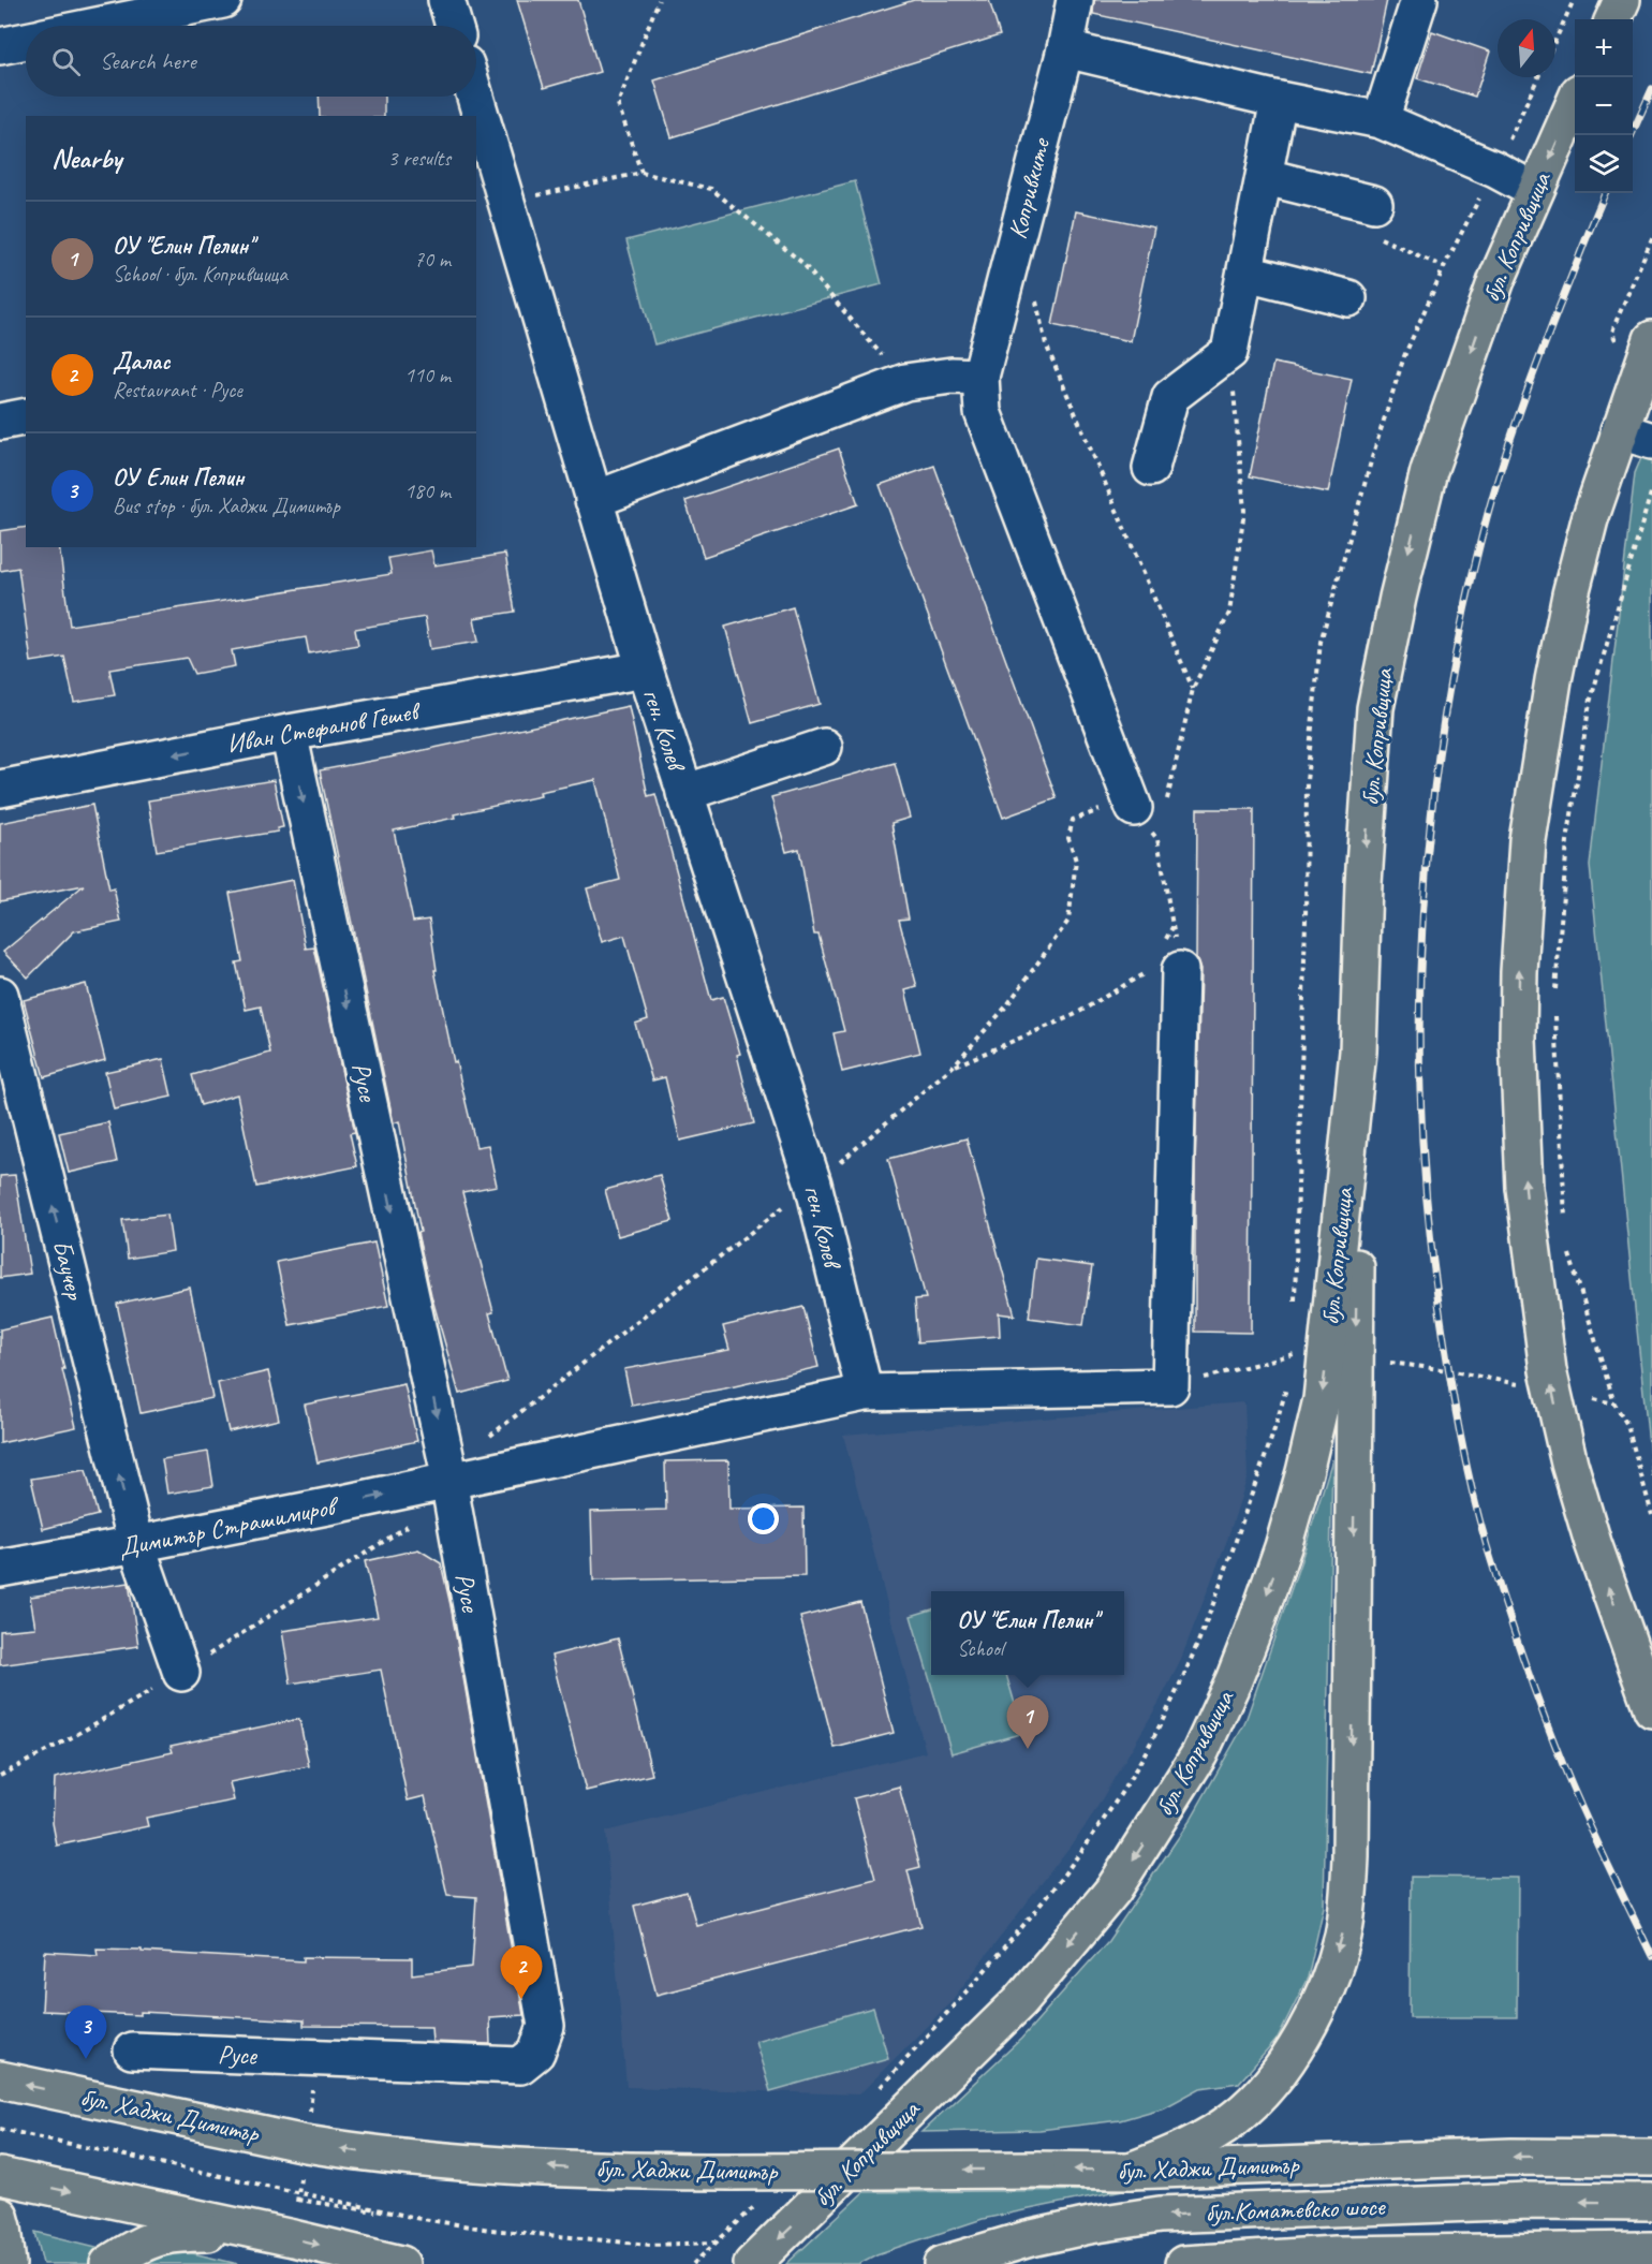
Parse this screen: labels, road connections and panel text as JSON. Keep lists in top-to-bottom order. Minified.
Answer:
{"streets":{"main road":["бул. Копривщица","бул. Хаджи Димитър","бул.Коматевско шосе"],"street":["Копривките","Иван Стефанов Гешев","ген. Колев","Русе","Баучер","Димитър Страшимиров"]},"crossings":[["Иван Стефанов Гешев","ген. Колев"],["Иван Стефанов Гешев","Русе"],["ген. Колев","Димитър Страшимиров"],["Русе","Димитър Страшимиров"],["Баучер","Димитър Страшимиров"]],"one_way":["Иван Стефанов Гешев","Русе","Баучер"],"north":"top","page":{"map_buttons":["+","−"],"search":"Search here","heading":["Nearby","3 results"],"list":[{"mark":"1","name":"ОУ \"Елин Пелин\"","note":"School · бул. Копривщица","value":"70 m"},{"mark":"2","name":"Далас","note":"Restaurant · Русе","value":"110 m"},{"mark":"3","name":"ОУ Елин Пелин","note":"Bus stop · бул. Хаджи Димитър","value":"180 m"}],"popup":["ОУ \"Елин Пелин\"","School"],"pins":["1","2","3"]}}
